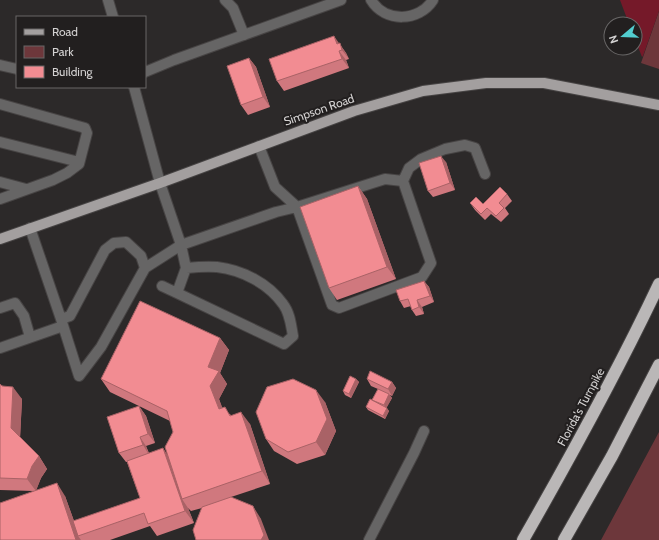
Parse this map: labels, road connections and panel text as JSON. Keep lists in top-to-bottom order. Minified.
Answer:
{"streets":{"highway":["Florida's Turnpike"],"main road":["Simpson Road"]},"legend":["Road","Park","Building"],"north":"left"}
